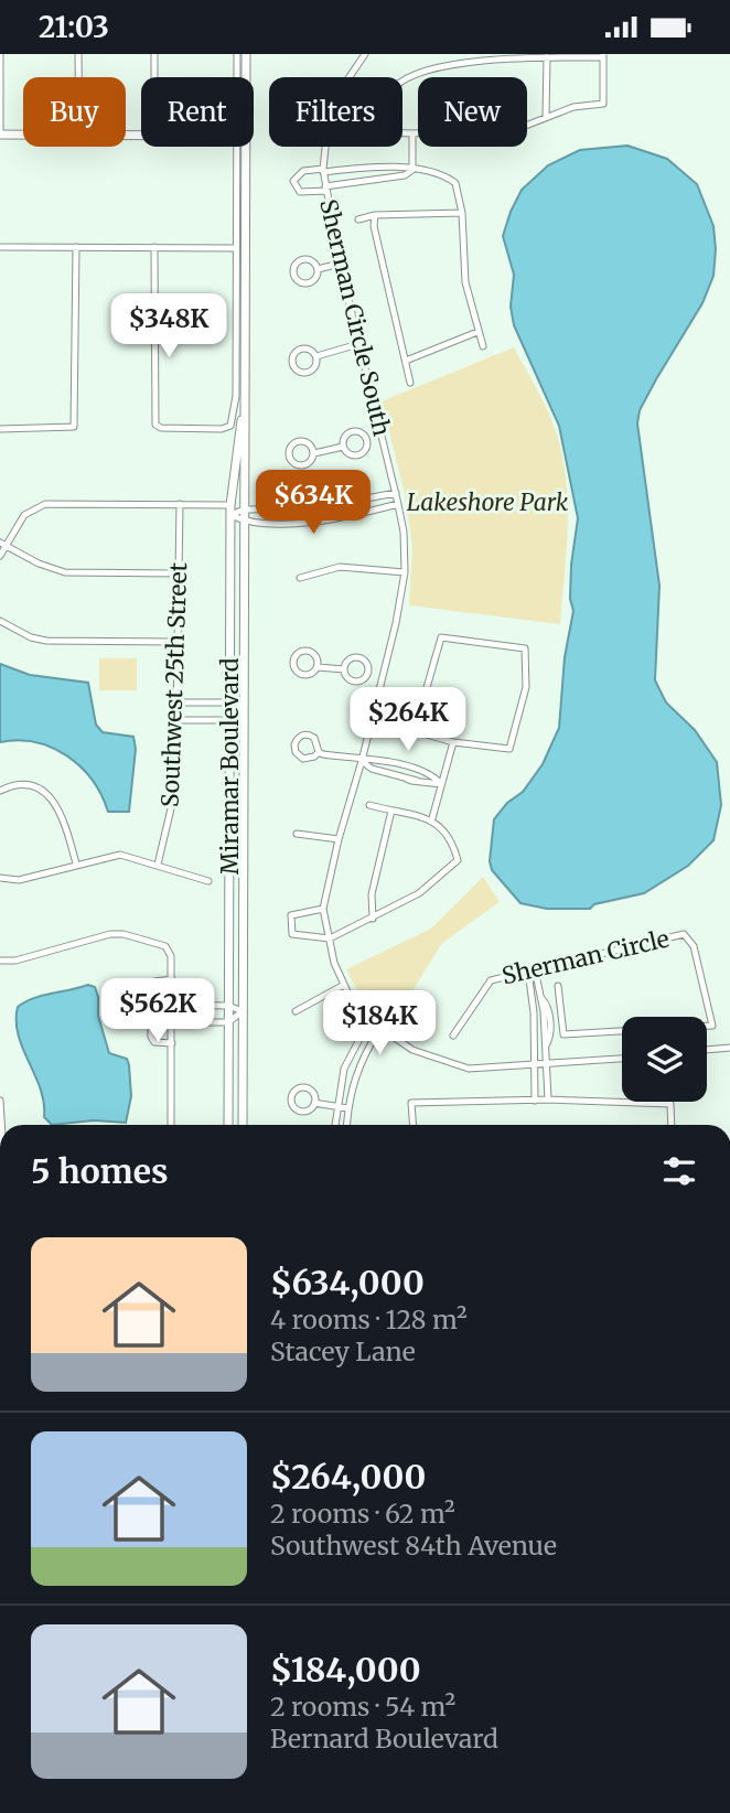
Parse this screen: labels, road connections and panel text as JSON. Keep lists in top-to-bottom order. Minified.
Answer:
{"streets":{"street":["Sherman Circle South","Southwest 25th Street","Miramar Boulevard","Sherman Circle"]},"parks":["Lakeshore Park"],"page":{"status":"21:03","chip":["Buy","Rent","Filters","New"],"price":["$348K","$634K","$264K","$562K","$184K"],"heading":"5 homes","list":[{"name":"$634,000","note":"4 rooms · 128 m² · Stacey Lane"},{"name":"$264,000","note":"2 rooms · 62 m² · Southwest 84th Avenue"},{"name":"$184,000","note":"2 rooms · 54 m² · Bernard Boulevard"}]}}
